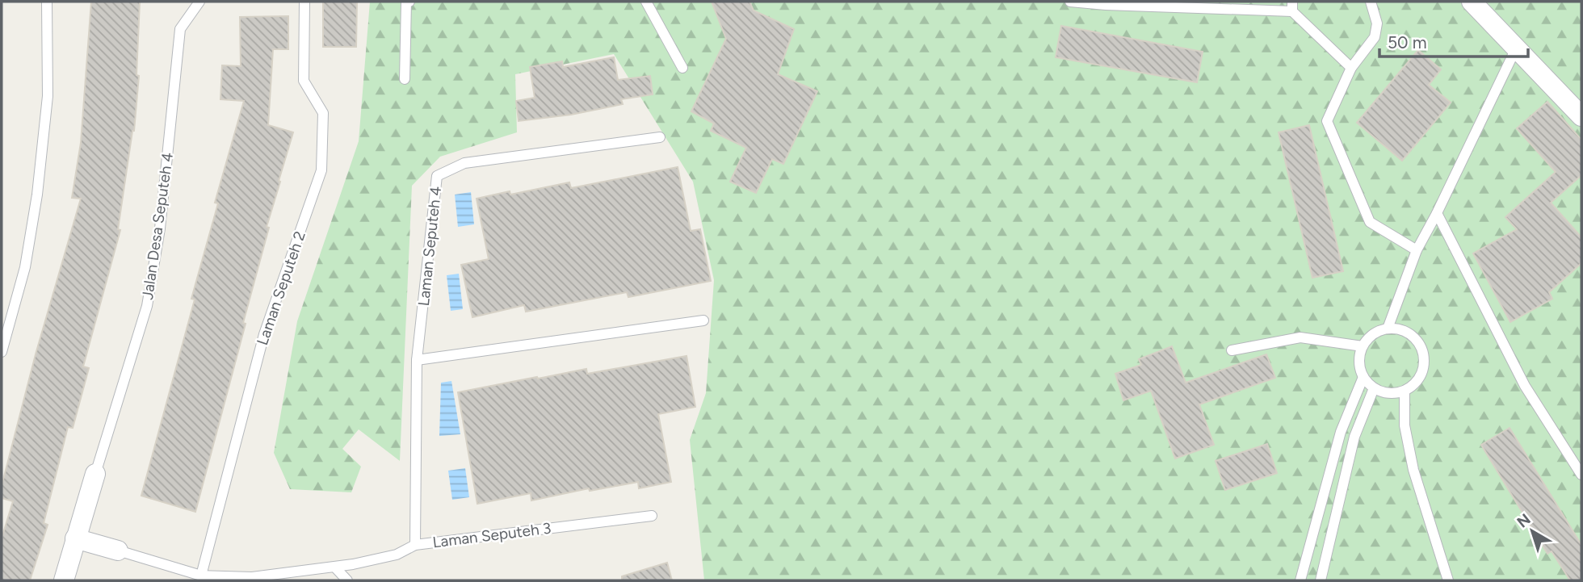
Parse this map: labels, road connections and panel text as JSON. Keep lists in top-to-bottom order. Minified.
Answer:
{"streets":{"street":["Jalan Desa Seputeh 4"],"lane":["Laman Seputeh 4","Laman Seputeh 2","Laman Seputeh 3"]},"crossings":[["Laman Seputeh 4","Laman Seputeh 3"],["Laman Seputeh 2","Laman Seputeh 3"]],"scale_bar":"50 m","north":"top left"}
